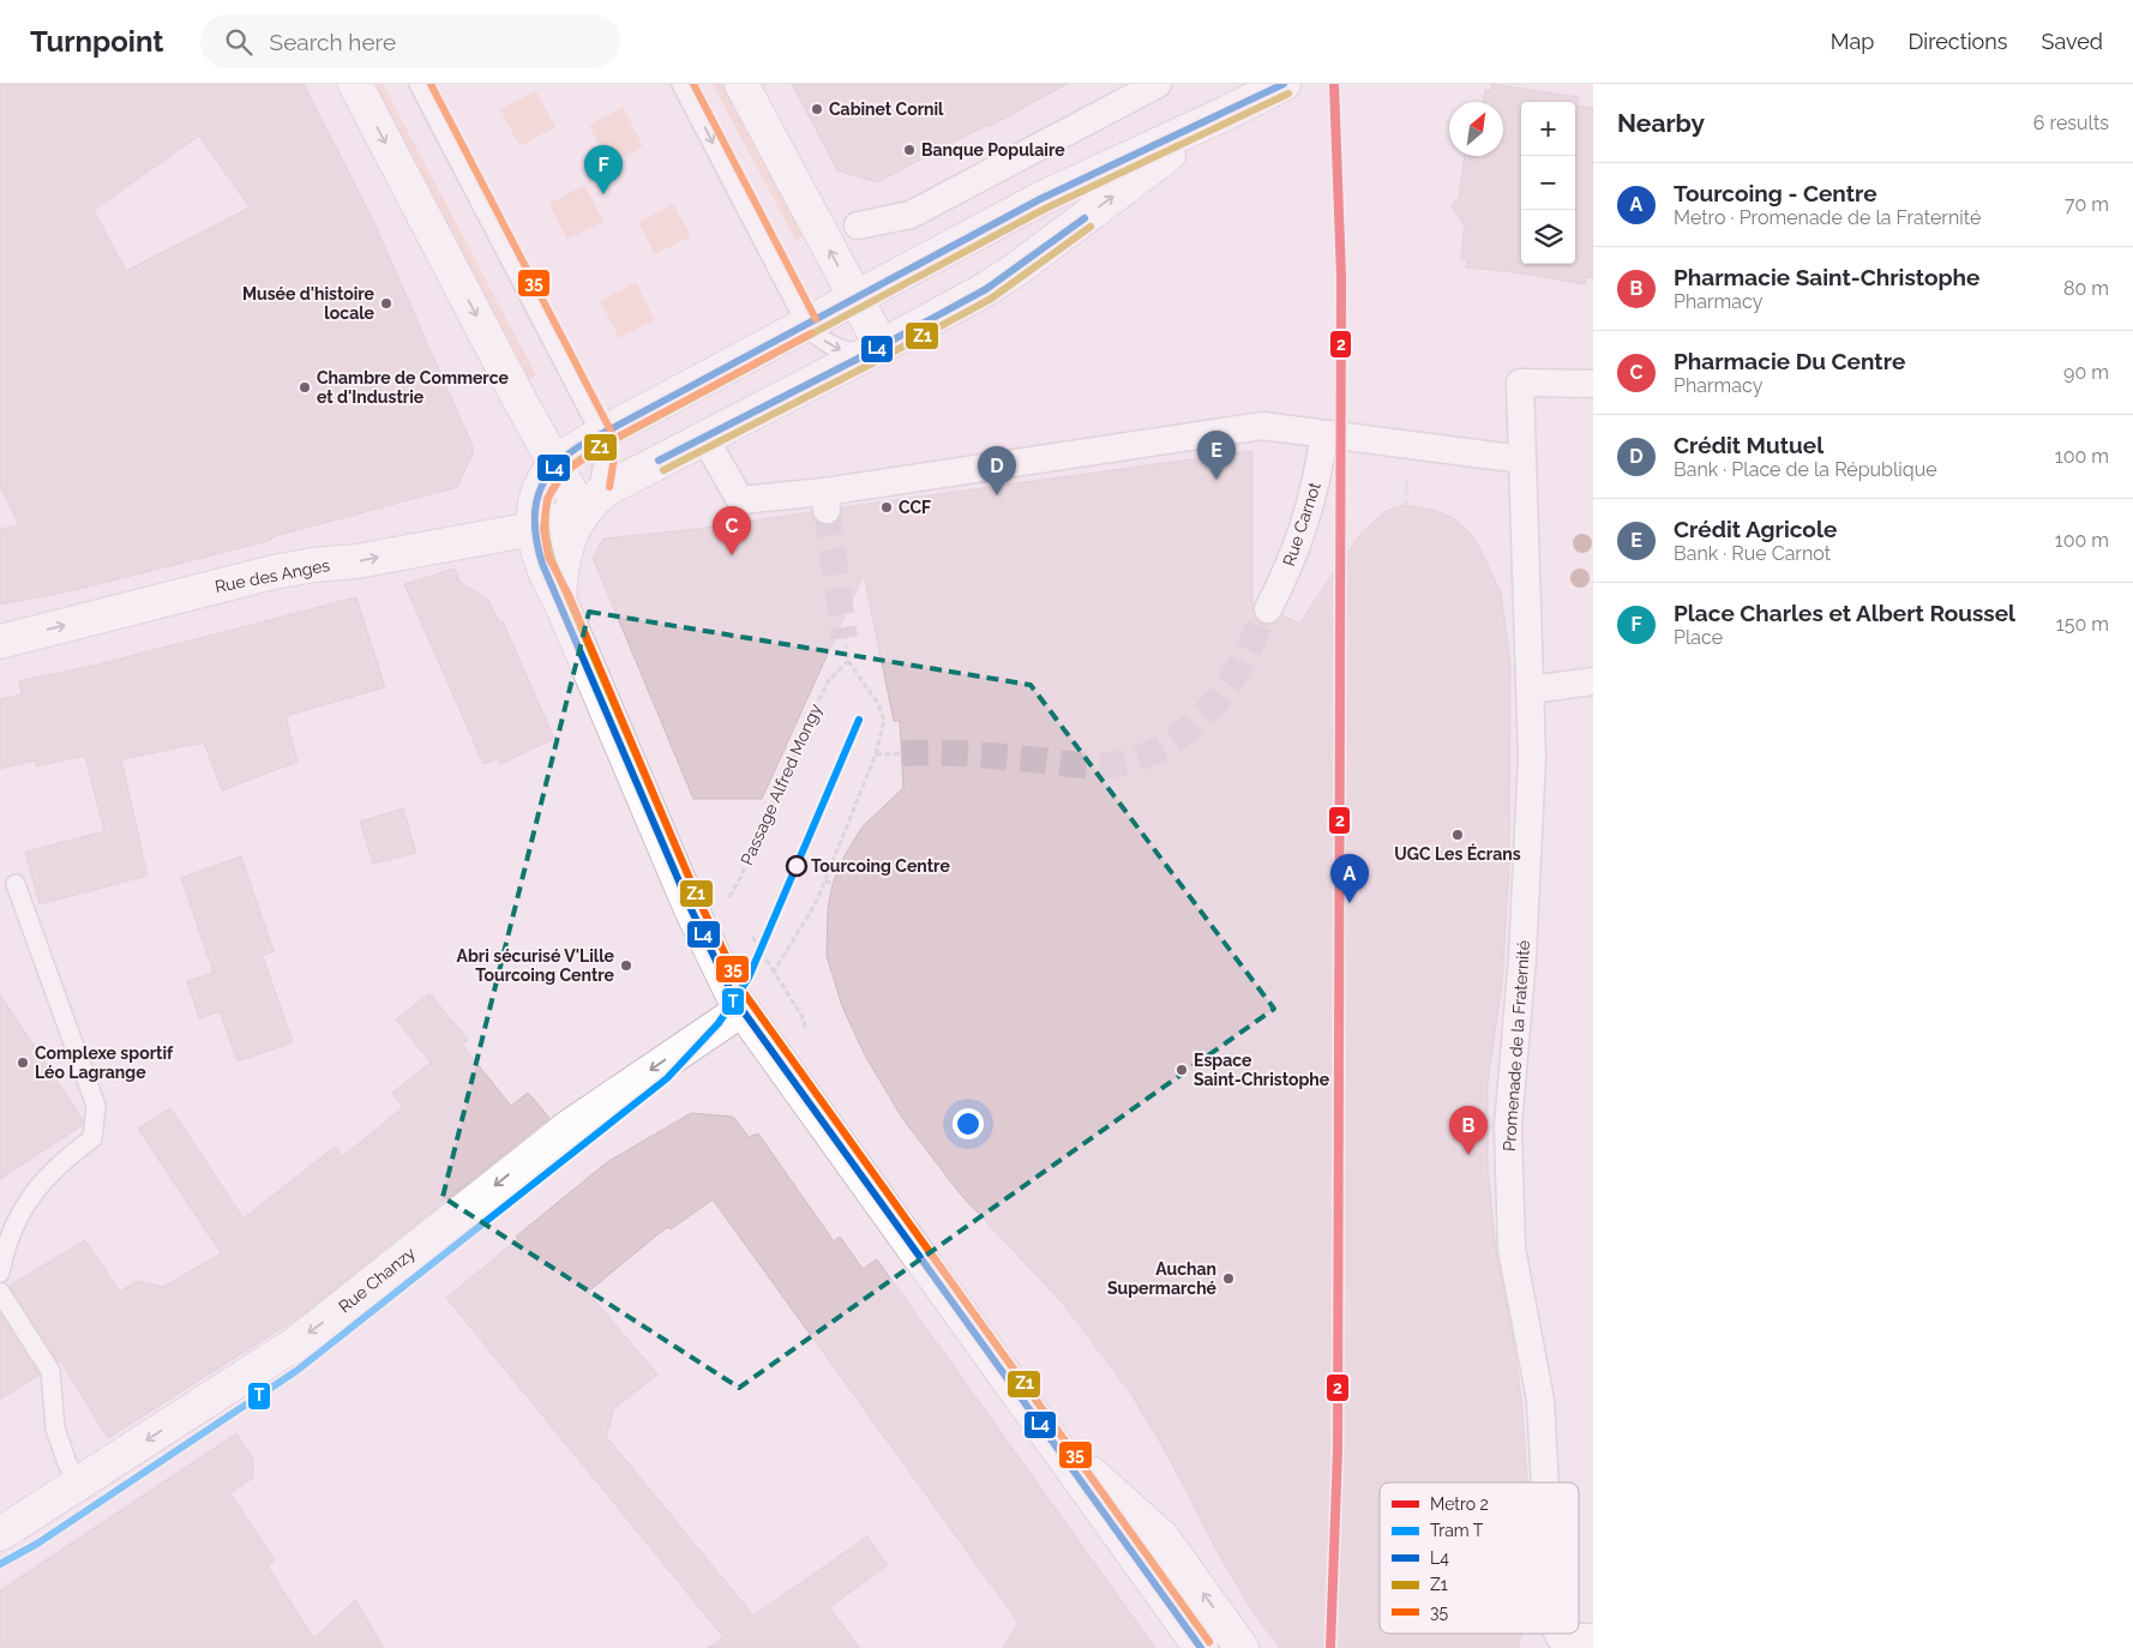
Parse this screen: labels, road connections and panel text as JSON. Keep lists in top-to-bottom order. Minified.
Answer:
{"streets":{"main road":["Rue des Anges","Rue Chanzy"],"street":["Rue Carnot","Promenade de la Fraternité"],"path":["Passage Alfred Mongy"]},"one_way":["Rue des Anges","Rue Chanzy"],"places":["Cabinet Cornil","Banque Populaire","Musée d'histoire locale","Chambre de Commerce et d'Industrie","CCF","UGC Les Écrans","Tourcoing Centre","Abri sécurisé V'Lille Tourcoing Centre","Complexe sportif Léo Lagrange","Espace Saint-Christophe","Auchan Supermarché"],"lines":["metro line 2","transit line L4","transit line 35","transit line Z1","tram line T"],"legend":["Metro 2","Tram T","L4","Z1","35"],"north":"top right","page":{"header":"Turnpoint","search":"Search here","nav":["Map","Directions","Saved"],"heading":["Nearby","6 results"],"map_buttons":["+","−"],"pins":["F","E","D","C","A","B"],"list":[{"mark":"A","name":"Tourcoing - Centre","note":"Metro · Promenade de la Fraternité","value":"70 m"},{"mark":"B","name":"Pharmacie Saint-Christophe","note":"Pharmacy","value":"80 m"},{"mark":"C","name":"Pharmacie Du Centre","note":"Pharmacy","value":"90 m"},{"mark":"D","name":"Crédit Mutuel","note":"Bank · Place de la République","value":"100 m"},{"mark":"E","name":"Crédit Agricole","note":"Bank · Rue Carnot","value":"100 m"},{"mark":"F","name":"Place Charles et Albert Roussel","note":"Place","value":"150 m"}]}}
